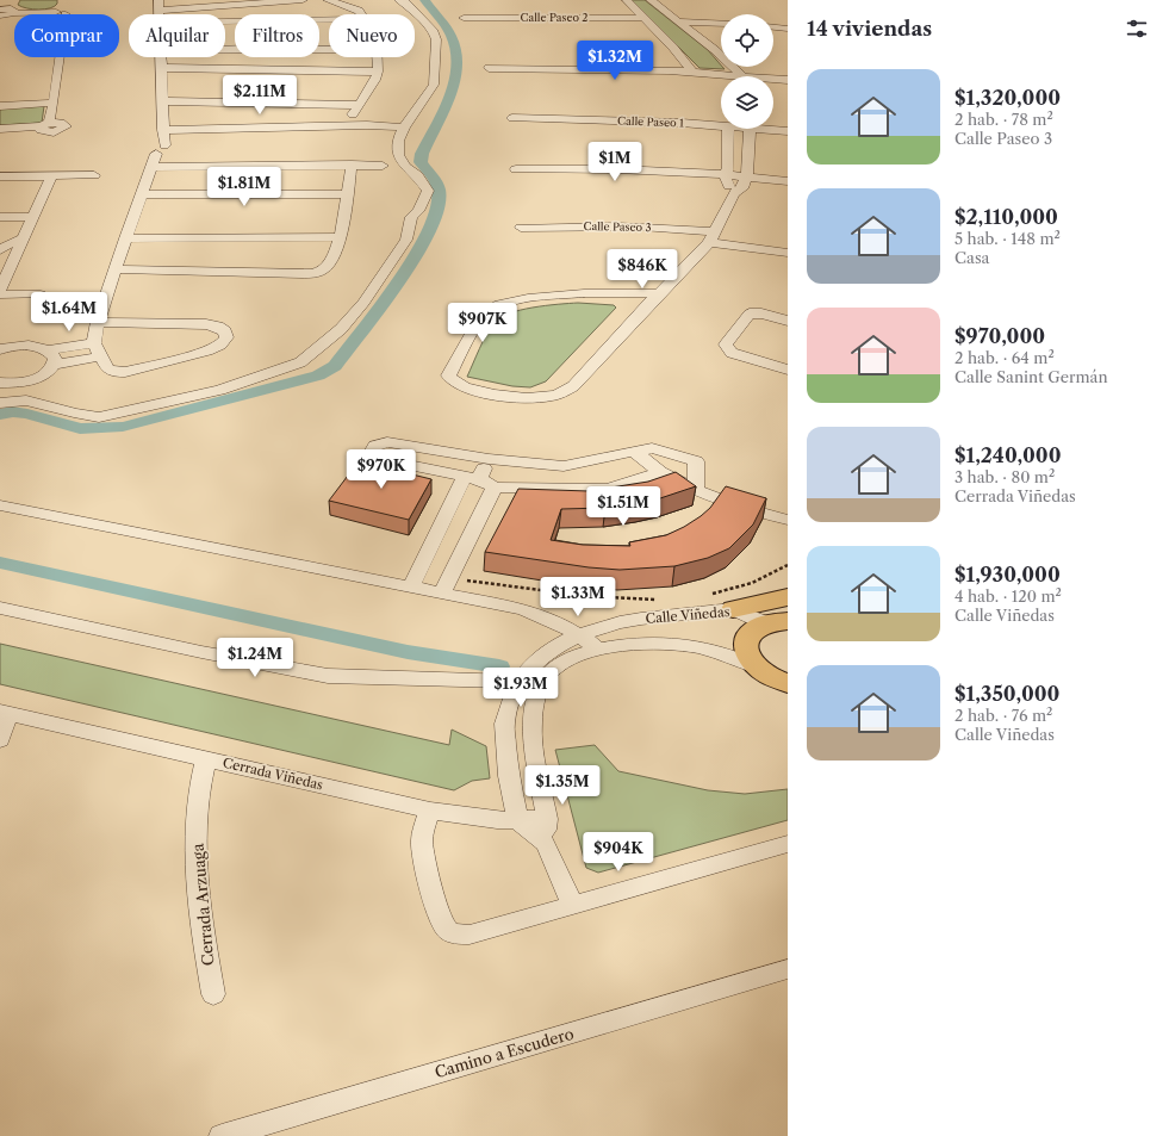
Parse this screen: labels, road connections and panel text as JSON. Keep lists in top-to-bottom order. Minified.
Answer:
{"streets":{"street":["Calle Paseo 2","Calle Paseo 1","Calle Paseo 3","Calle Viñedas","Cerrada Viñedas","Cerrada Arzuaga","Camino a Escudero"]},"crossings":[["Calle Viñedas","Cerrada Viñedas"],["Cerrada Viñedas","Cerrada Arzuaga"]],"page":{"heading":"14 viviendas","chip":["Comprar","Alquilar","Filtros","Nuevo"],"price":["$1.32M","$2.11M","$1M","$1.81M","$846K","$1.64M","$907K","$970K","$1.51M","$1.33M","$1.24M","$1.93M","$1.35M","$904K"],"list":[{"name":"$1,320,000","note":"2 hab. · 78 m² · Calle Paseo 3"},{"name":"$2,110,000","note":"5 hab. · 148 m² · Casa"},{"name":"$970,000","note":"2 hab. · 64 m² · Calle Sanint Germán"},{"name":"$1,240,000","note":"3 hab. · 80 m² · Cerrada Viñedas"},{"name":"$1,930,000","note":"4 hab. · 120 m² · Calle Viñedas"},{"name":"$1,350,000","note":"2 hab. · 76 m² · Calle Viñedas"}]}}
